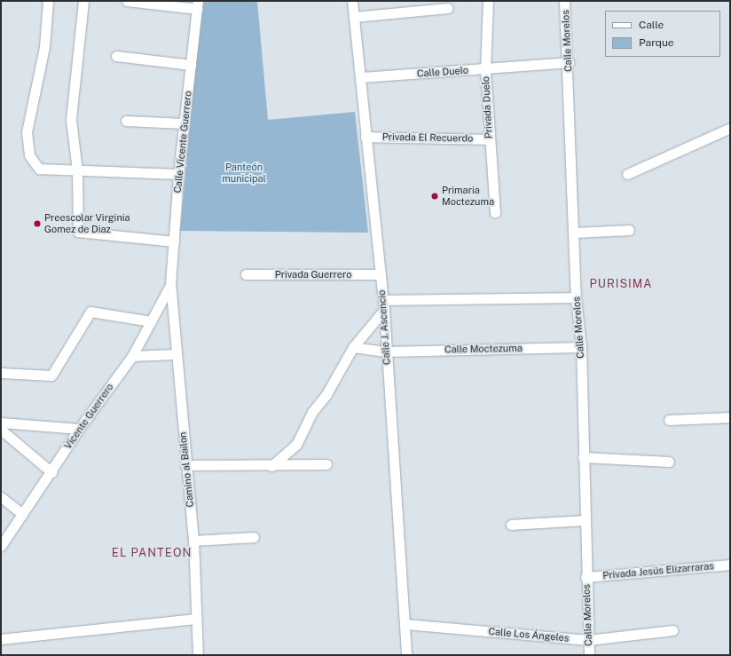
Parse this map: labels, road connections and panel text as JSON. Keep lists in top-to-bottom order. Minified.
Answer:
{"streets":{"street":["Calle Morelos","Calle Duelo","Privada Duelo","Privada El Recuerdo","Calle Vicente Guerrero","Privada Guerrero","Calle J. Ascencio","Calle Moctezuma","Vicente Guerrero","Camino al Bailon","Privada Jesús Elizarraras","Calle Los Ángeles"]},"crossings":[["Calle Morelos","Calle Duelo"],["Calle Morelos","Calle Moctezuma"],["Calle Morelos","Privada Jesús Elizarraras"],["Calle Morelos","Calle Los Ángeles"],["Calle Duelo","Privada Duelo"],["Calle Duelo","Calle J. Ascencio"],["Privada Duelo","Privada El Recuerdo"],["Privada El Recuerdo","Calle J. Ascencio"],["Calle Vicente Guerrero","Vicente Guerrero"],["Calle Vicente Guerrero","Camino al Bailon"],["Privada Guerrero","Calle J. Ascencio"],["Calle J. Ascencio","Calle Moctezuma"],["Calle J. Ascencio","Calle Los Ángeles"],["Vicente Guerrero","Camino al Bailon"]],"districts":["PURISIMA","EL PANTEON"],"parks":["Panteón municipal"],"places":["Primaria Moctezuma","Preescolar Virginia Gomez de Diaz"],"legend":["Calle","Parque"]}
